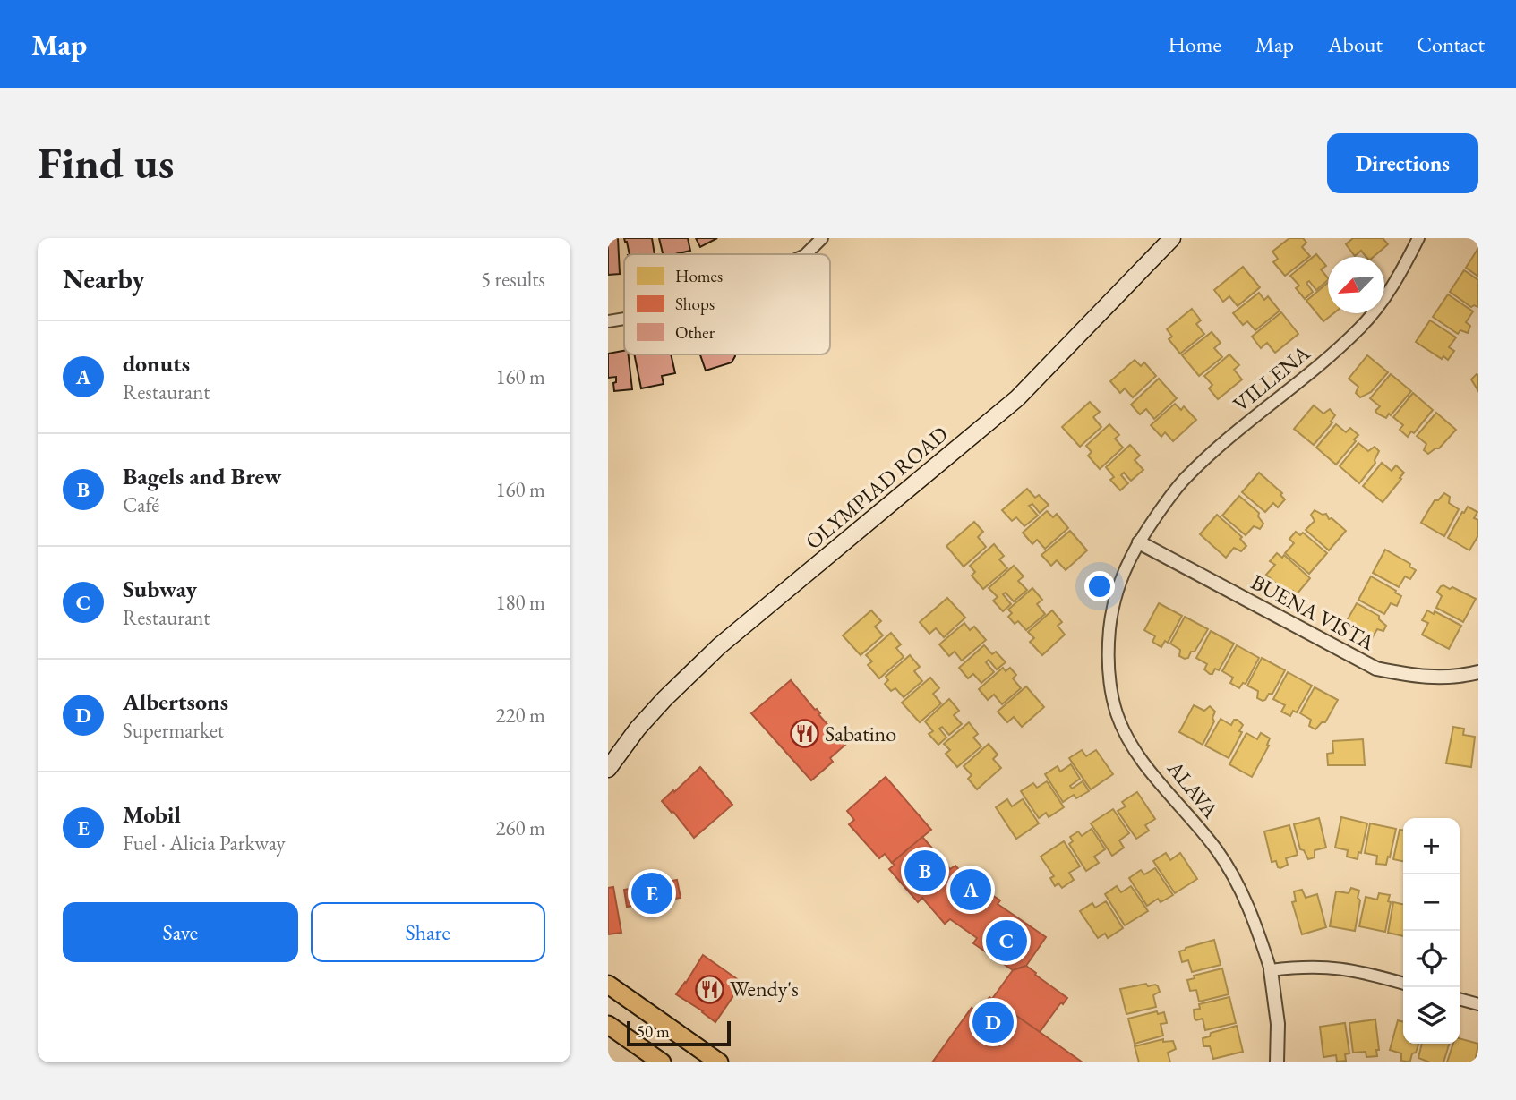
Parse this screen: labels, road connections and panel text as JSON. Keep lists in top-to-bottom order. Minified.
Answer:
{"streets":{"main road":["OLYMPIAD ROAD"],"street":["VILLENA","BUENA VISTA","ALAVA"]},"crossings":[["VILLENA","BUENA VISTA"],["VILLENA","ALAVA"],["BUENA VISTA","ALAVA"]],"places":{"restaurant":["Sabatino","Wendy's"]},"legend":["Homes","Shops","Other"],"scale_bar":"50 m","north":"bottom left","page":{"header":"Map","nav":["Home","Map","About","Contact"],"buttons":["Directions",["Save","Share"]],"title":"Find us","heading":["Nearby","5 results"],"list":[{"mark":"A","name":"donuts","note":"Restaurant","value":"160 m"},{"mark":"B","name":"Bagels and Brew","note":"Café","value":"160 m"},{"mark":"C","name":"Subway","note":"Restaurant","value":"180 m"},{"mark":"D","name":"Albertsons","note":"Supermarket","value":"220 m"},{"mark":"E","name":"Mobil","note":"Fuel · Alicia Parkway","value":"260 m"}],"map_buttons":["+","−"],"pins":["B","A","E","C","D"],"scale":"50 m"}}
